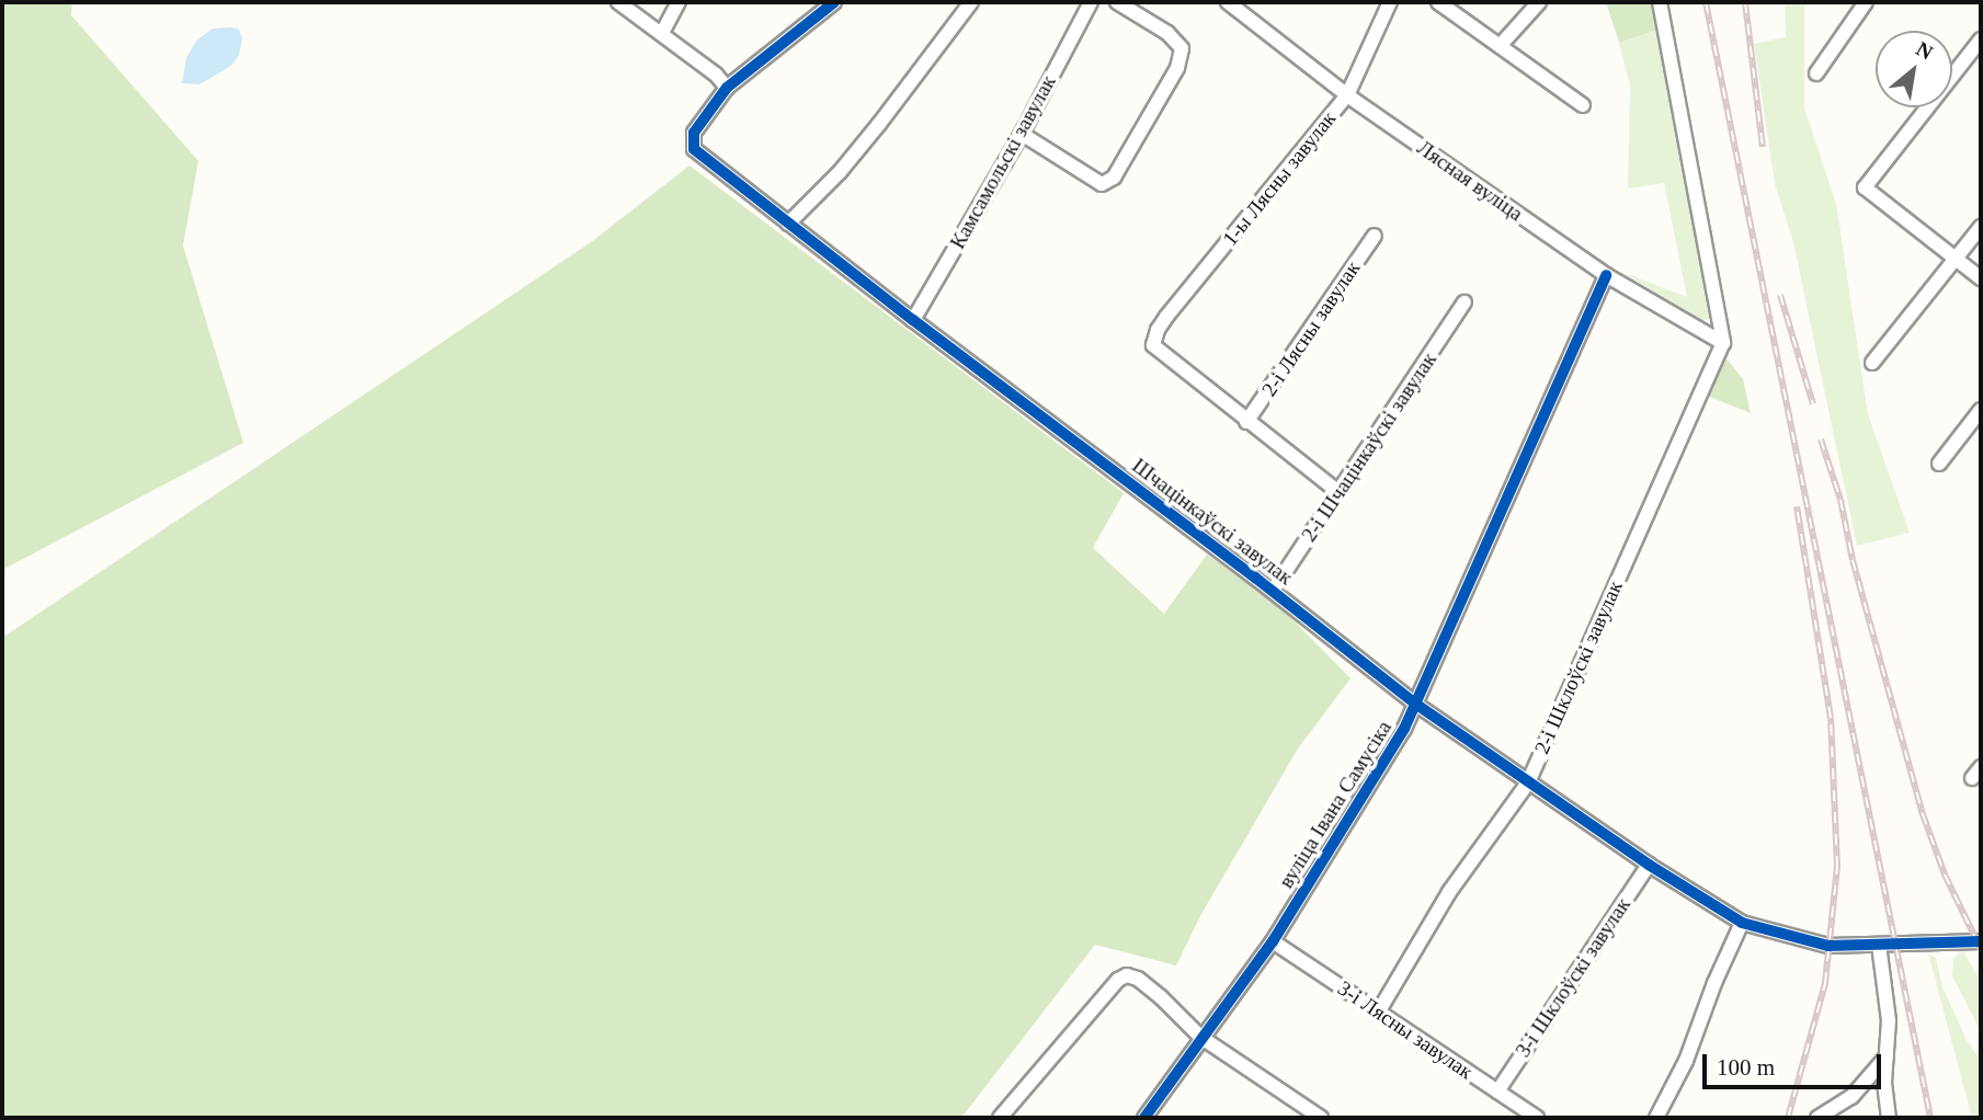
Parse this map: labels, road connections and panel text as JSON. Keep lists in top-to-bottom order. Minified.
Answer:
{"streets":{"street":["Камсамольскі завулак","1-ы Лясны завулак","Лясная вуліца","2-і Лясны завулак","2-і Шчацінкаўскі завулак","Шчацінкаўскі завулак","2-і Шклоўскі завулак","вуліца Івана Самусіка","3-і Шклоўскі завулак","3-і Лясны завулак"]},"crossings":[["Камсамольскі завулак","Шчацінкаўскі завулак"],["1-ы Лясны завулак","Лясная вуліца"],["1-ы Лясны завулак","2-і Лясны завулак"],["Лясная вуліца","2-і Шклоўскі завулак"],["Лясная вуліца","вуліца Івана Самусіка"],["2-і Шчацінкаўскі завулак","Шчацінкаўскі завулак"],["Шчацінкаўскі завулак","2-і Шклоўскі завулак"],["Шчацінкаўскі завулак","вуліца Івана Самусіка"],["Шчацінкаўскі завулак","3-і Шклоўскі завулак"],["2-і Шклоўскі завулак","3-і Лясны завулак"],["вуліца Івана Самусіка","3-і Лясны завулак"],["3-і Шклоўскі завулак","3-і Лясны завулак"]],"scale_bar":"100 m","north":"top right"}
